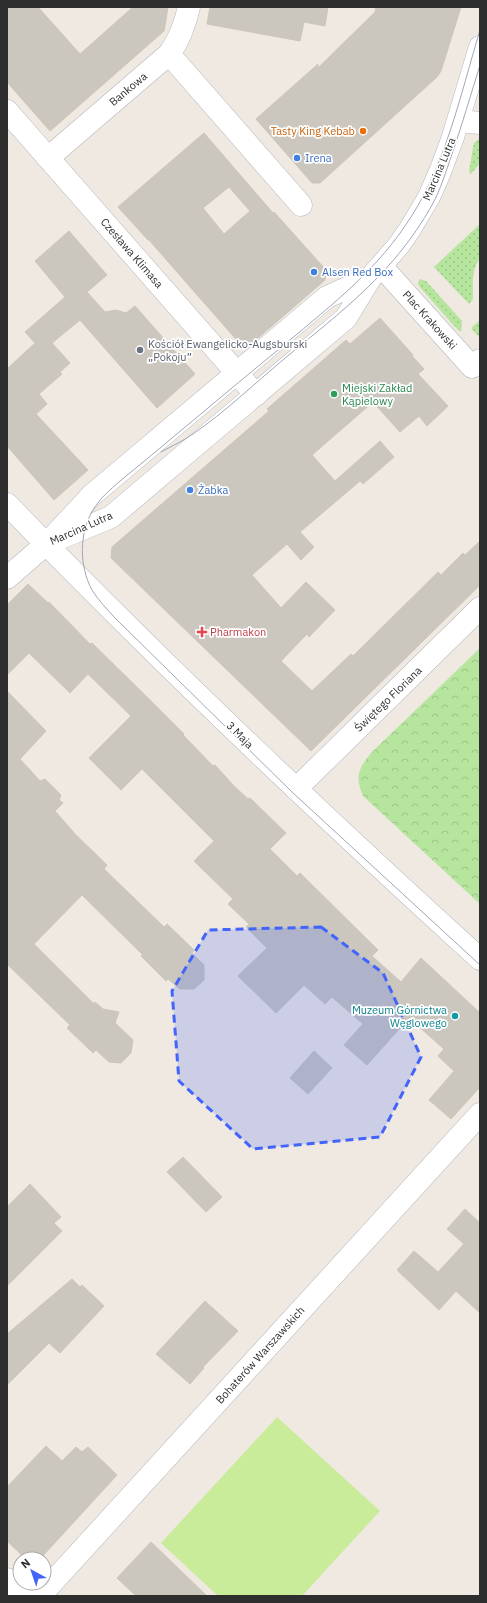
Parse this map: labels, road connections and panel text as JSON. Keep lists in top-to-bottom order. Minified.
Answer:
{"streets":{"street":["Bankowa","Marcina Lutra","Czesława Klimasa","Plac Krakowski","Świętego Floriana","3 Maja","Bohaterów Warszawskich"]},"crossings":[["Bankowa","Czesława Klimasa"],["Marcina Lutra","Czesława Klimasa"],["Marcina Lutra","Plac Krakowski"],["Marcina Lutra","3 Maja"],["Świętego Floriana","3 Maja"]],"places":{"other":["Tasty King Kebab","Irena","Alsen Red Box","Kościół Ewangelicko-Augsburski „Pokoju”","Miejski Zakład Kąpielowy","Żabka","Muzeum Górnictwa Węglowego"],"health":["Pharmakon"]},"north":"top left"}
